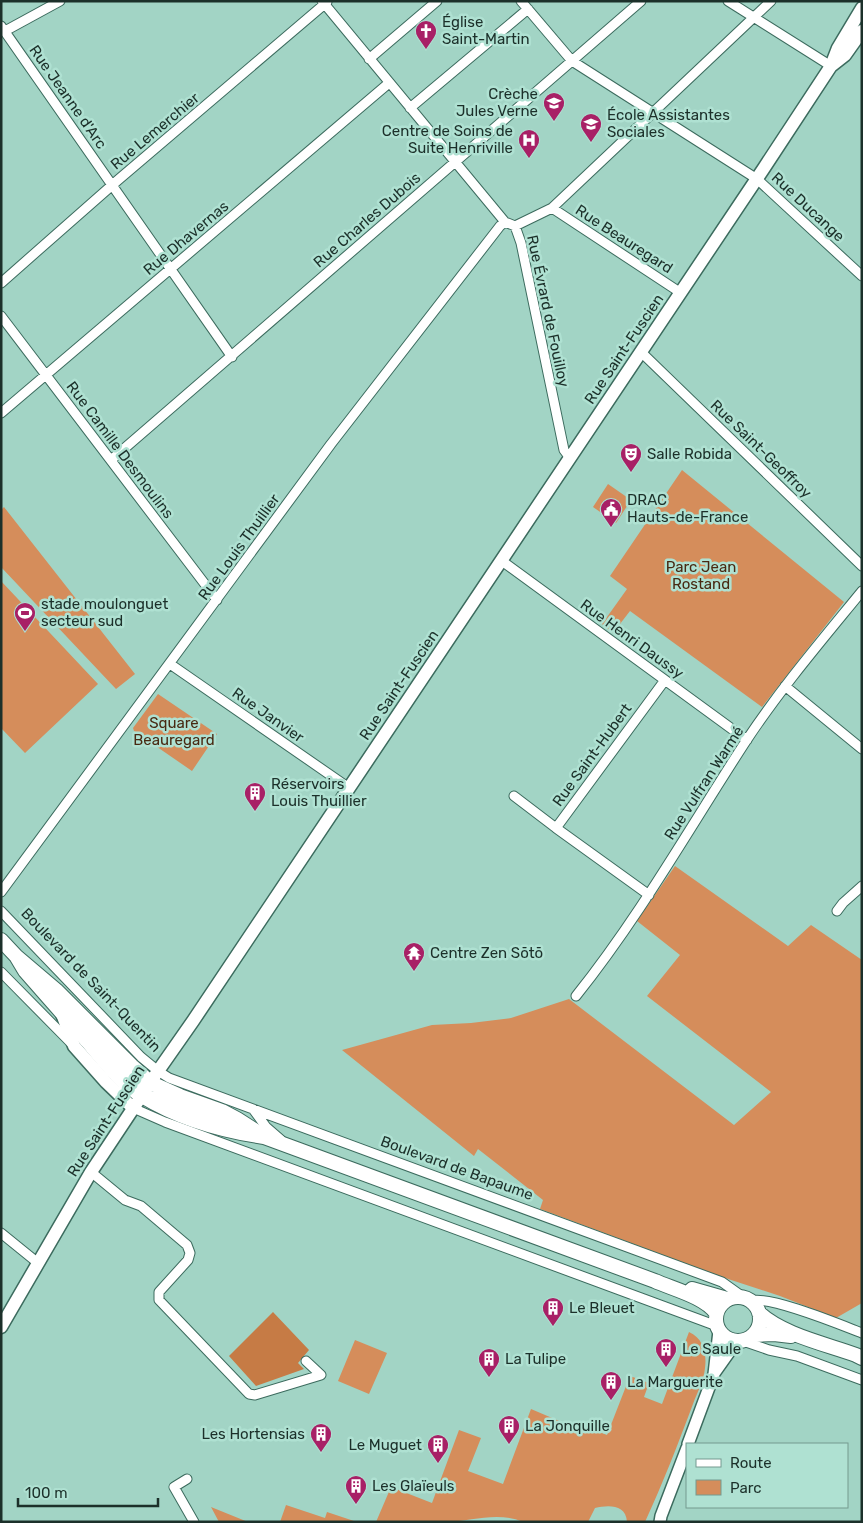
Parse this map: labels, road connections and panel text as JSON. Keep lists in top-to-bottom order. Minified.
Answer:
{"streets":{"main road":["Rue Saint-Fuscien","Boulevard de Saint-Quentin","Boulevard de Bapaume"],"street":["Rue Jeanne d'Arc","Rue Lemerchier","Rue Ducange","Rue Charles Dubois","Rue Dhavernas","Rue Beauregard","Rue Évrard de Fouilloy","Rue Saint-Geoffroy","Rue Camille Desmoulins","Rue Louis Thuillier","Rue Henri Daussy","Rue Janvier","Rue Saint-Hubert","Rue Vulfran Warmé"]},"crossings":[["Rue Jeanne d'Arc","Rue Lemerchier"],["Rue Jeanne d'Arc","Rue Charles Dubois"],["Rue Jeanne d'Arc","Rue Dhavernas"],["Rue Ducange","Rue Charles Dubois"],["Rue Ducange","Rue Saint-Fuscien"],["Rue Charles Dubois","Rue Camille Desmoulins"],["Rue Dhavernas","Rue Camille Desmoulins"],["Rue Beauregard","Rue Saint-Fuscien"],["Rue Évrard de Fouilloy","Rue Saint-Fuscien"],["Rue Saint-Fuscien","Rue Saint-Geoffroy"],["Rue Saint-Fuscien","Rue Henri Daussy"],["Rue Saint-Fuscien","Rue Janvier"],["Rue Saint-Fuscien","Boulevard de Saint-Quentin"],["Rue Saint-Fuscien","Boulevard de Bapaume"],["Rue Camille Desmoulins","Rue Louis Thuillier"],["Rue Louis Thuillier","Rue Janvier"],["Rue Henri Daussy","Rue Saint-Hubert"],["Rue Henri Daussy","Rue Vulfran Warmé"],["Rue Saint-Hubert","Rue Vulfran Warmé"],["Boulevard de Saint-Quentin","Boulevard de Bapaume"]],"parks":["Parc Jean Rostand","Square Beauregard"],"places":{"church":["Église Saint-Martin"],"school or university":["Crèche Jules Verne","École Assistantes Sociales"],"hospital":["Centre de Soins de Suite Henriville"],"theatre":["Salle Robida"],"public building":["DRAC Hauts-de-France"],"sports":["stade moulonguet secteur sud"],"building":["Réservoirs Louis Thuillier","Le Bleuet","Le Saule","La Tulipe","La Marguerite","La Jonquille","Les Hortensias","Le Muguet","Les Glaïeuls"],"temple":["Centre Zen Sōtō"]},"legend":["Route","Parc"],"scale_bar":"100 m"}
